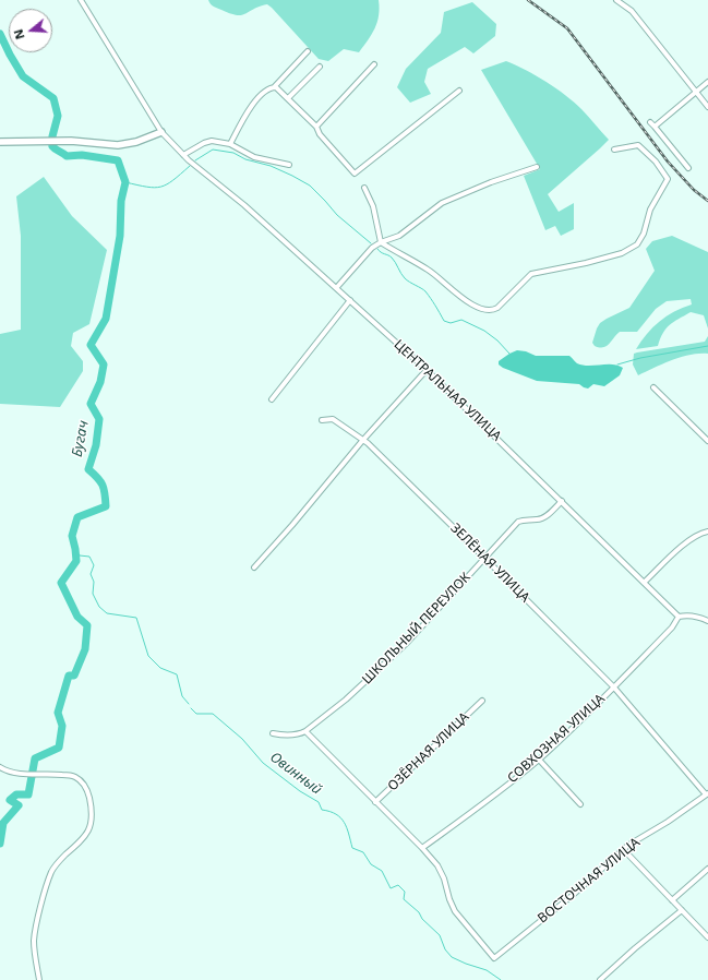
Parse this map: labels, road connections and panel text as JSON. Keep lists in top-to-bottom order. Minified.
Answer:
{"streets":{"street":["ЦЕНТРАЛЬНАЯ УЛИЦА","ЗЕЛЁНАЯ УЛИЦА","ШКОЛЬНЫЙ ПЕРЕУЛОК","СОВХОЗНАЯ УЛИЦА","ОЗЁРНАЯ УЛИЦА","ВОСТОЧНАЯ УЛИЦА"]},"crossings":[["ЦЕНТРАЛЬНАЯ УЛИЦА","ШКОЛЬНЫЙ ПЕРЕУЛОК"],["ЦЕНТРАЛЬНАЯ УЛИЦА","СОВХОЗНАЯ УЛИЦА"],["ЗЕЛЁНАЯ УЛИЦА","ШКОЛЬНЫЙ ПЕРЕУЛОК"],["ЗЕЛЁНАЯ УЛИЦА","СОВХОЗНАЯ УЛИЦА"],["ЗЕЛЁНАЯ УЛИЦА","ВОСТОЧНАЯ УЛИЦА"],["СОВХОЗНАЯ УЛИЦА","ВОСТОЧНАЯ УЛИЦА"]],"water":["Бугач","Овинный"],"north":"left"}
